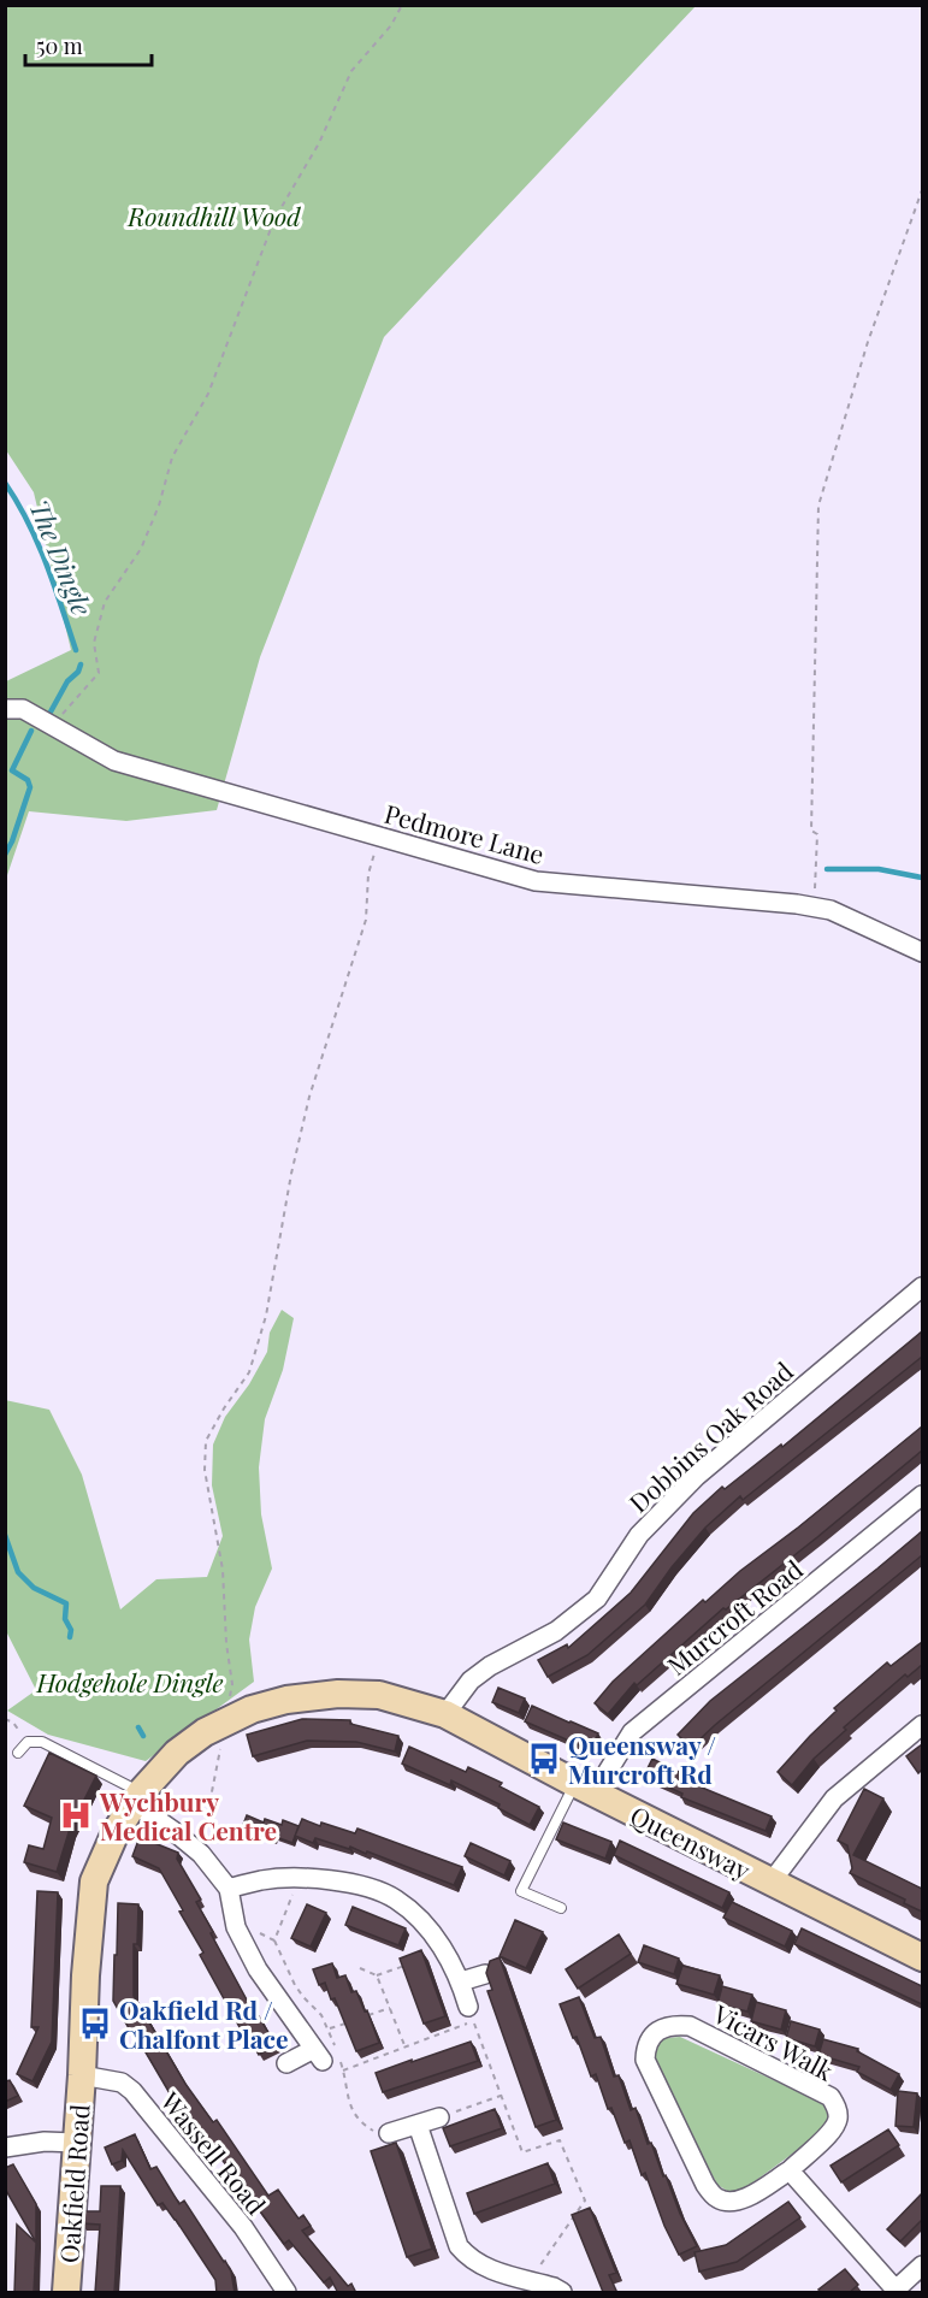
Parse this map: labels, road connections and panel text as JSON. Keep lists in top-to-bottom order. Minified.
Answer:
{"streets":{"street":["Pedmore Lane","Dobbins Oak Road","Murcroft Road","Queensway","Vicars Walk","Wassell Road","Oakfield Road"]},"crossings":[["Dobbins Oak Road","Queensway"],["Murcroft Road","Queensway"],["Queensway","Wassell Road"],["Queensway","Oakfield Road"],["Wassell Road","Oakfield Road"]],"water":["The Dingle"],"parks":["Roundhill Wood","Hodgehole Dingle"],"places":{"bus stop":["Queensway / Murcroft Rd","Oakfield Rd / Chalfont Place"],"hospital":["Wychbury Medical Centre"]},"scale_bar":"50 m"}
